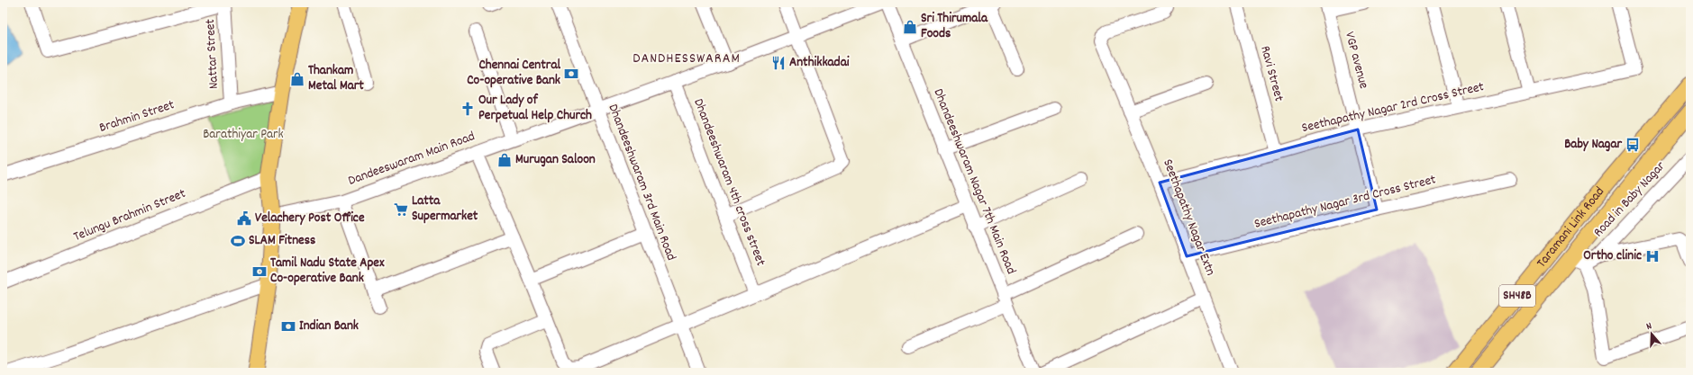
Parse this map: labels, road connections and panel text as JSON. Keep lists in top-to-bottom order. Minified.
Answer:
{"streets":{"main road":["Taramani Link Road","SH48B"],"street":["Nattar Street","VGP avenue","Ravi Street","Seethapathy Nagar 2rd Cross Street","Brahmin Street","Dandeeswaram Main Road","Dhandeeshwaram Nagar 7th Main Road","Dhandeeshwaram 3rd Main Road","Dhandeeshwaram 4th cross street","Road in Baby Nagar","Seethapathy Nagar 3rd Cross Street","Telungu Brahmin Street","Seethapathy Nagar Extn"]},"crossings":[["Nattar Street","Brahmin Street"],["VGP avenue","Seethapathy Nagar 2rd Cross Street"],["VGP avenue","Seethapathy Nagar 3rd Cross Street"],["Ravi Street","Seethapathy Nagar 2rd Cross Street"],["Seethapathy Nagar 2rd Cross Street","Seethapathy Nagar Extn"],["Dandeeswaram Main Road","Dhandeeshwaram 3rd Main Road"],["Dandeeswaram Main Road","Dhandeeshwaram 4th cross street"],["Road in Baby Nagar","Taramani Link Road"],["Seethapathy Nagar 3rd Cross Street","Seethapathy Nagar Extn"]],"districts":["DANDHESSWARAM"],"parks":["Barathiyar Park"],"places":{"shop":["Sri Thirumala Foods","Thankam Metal Mart","Murugan Saloon"],"restaurant":["Anthikkadai"],"bank":["Chennai Central Co-operative Bank","Tamil Nadu State Apex Co-operative Bank","Indian Bank"],"church":["Our Lady of Perpetual Help Church"],"bus stop":["Baby Nagar"],"supermarket":["Latta Supermarket"],"public building":["Velachery Post Office"],"sports":["SLAM Fitness"],"hospital":["Ortho clinic"]},"north":"top"}
